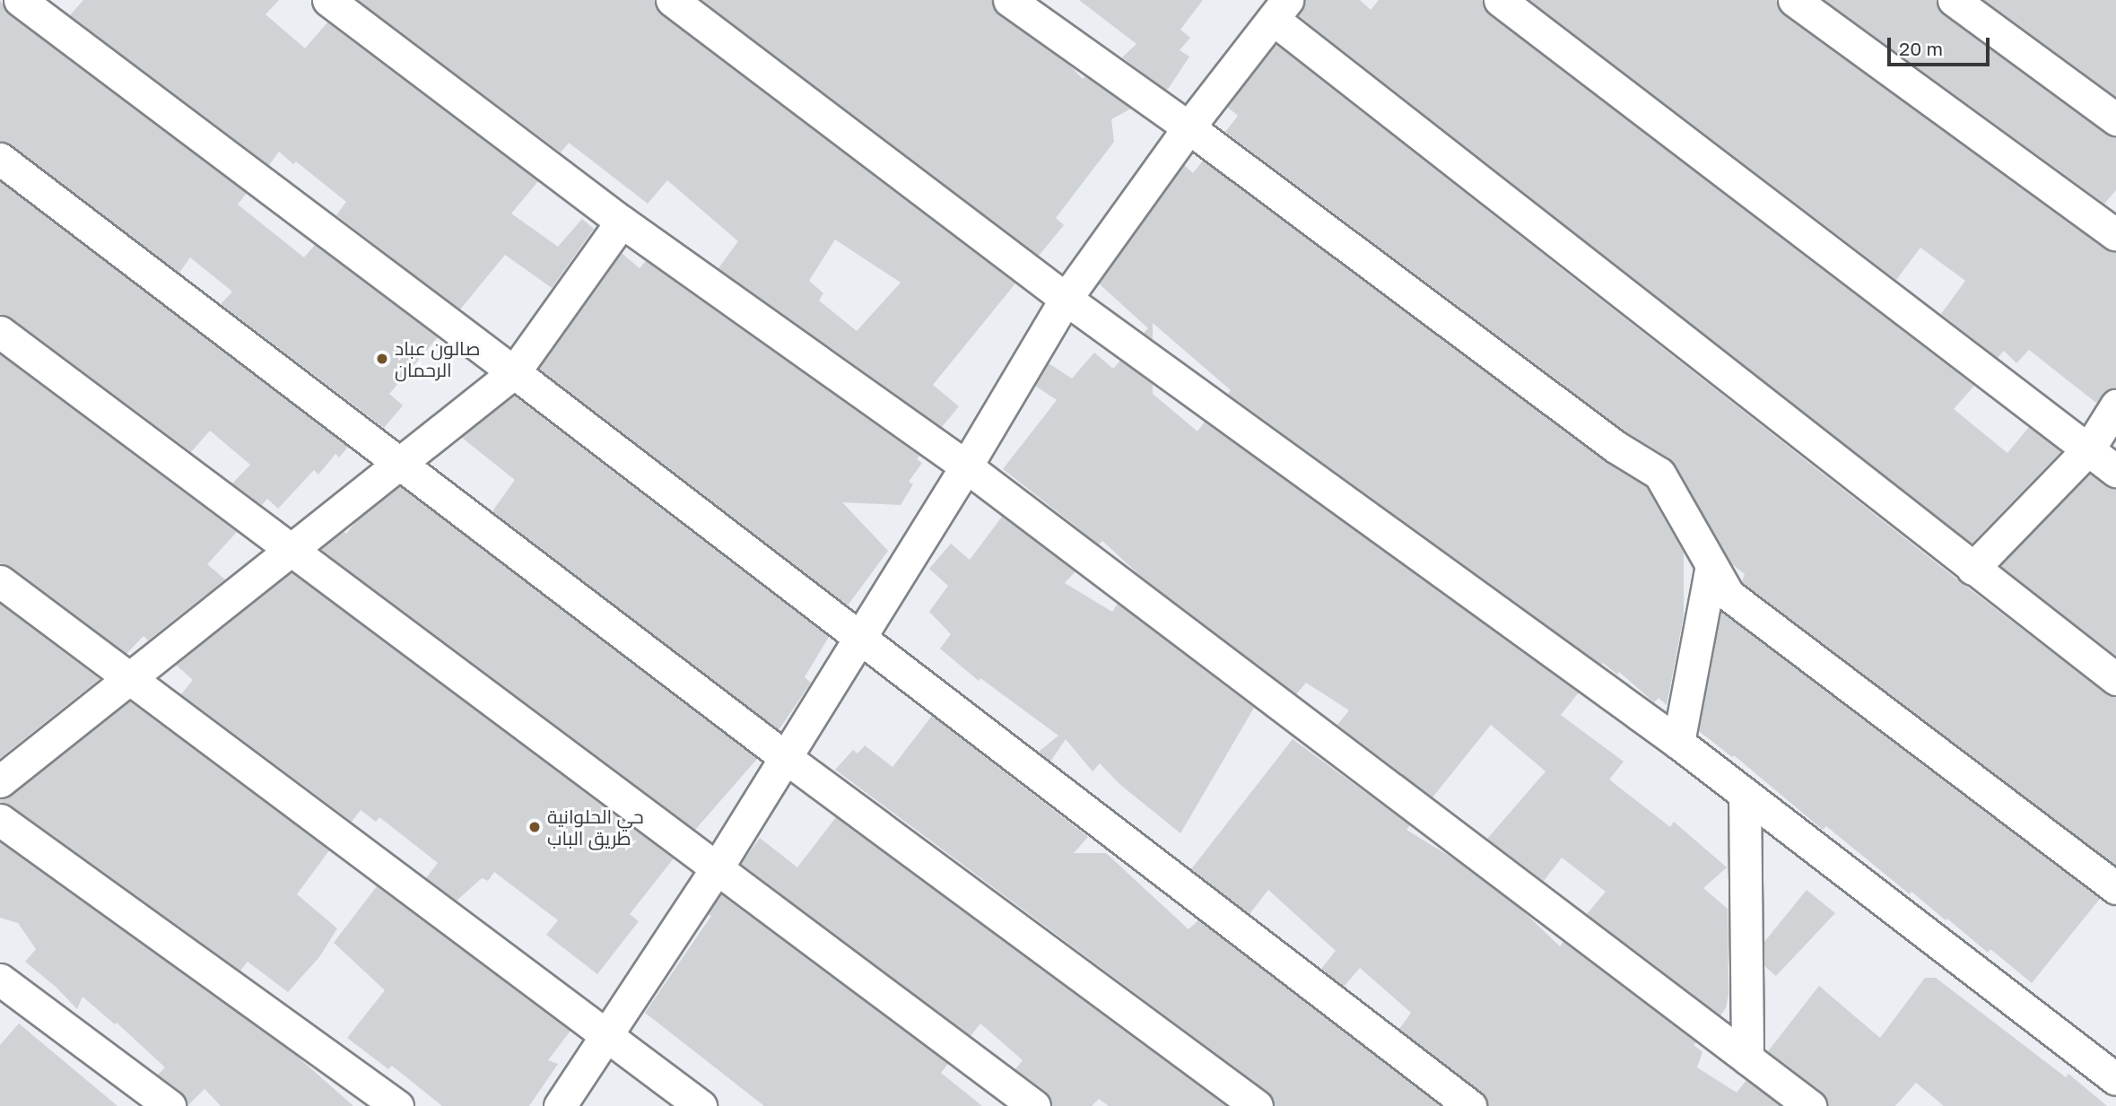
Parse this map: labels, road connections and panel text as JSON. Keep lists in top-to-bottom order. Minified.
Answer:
{"places":["صالون عباد الرحمان","حي الحلوانية طريق الباب"],"scale_bar":"20 m"}
